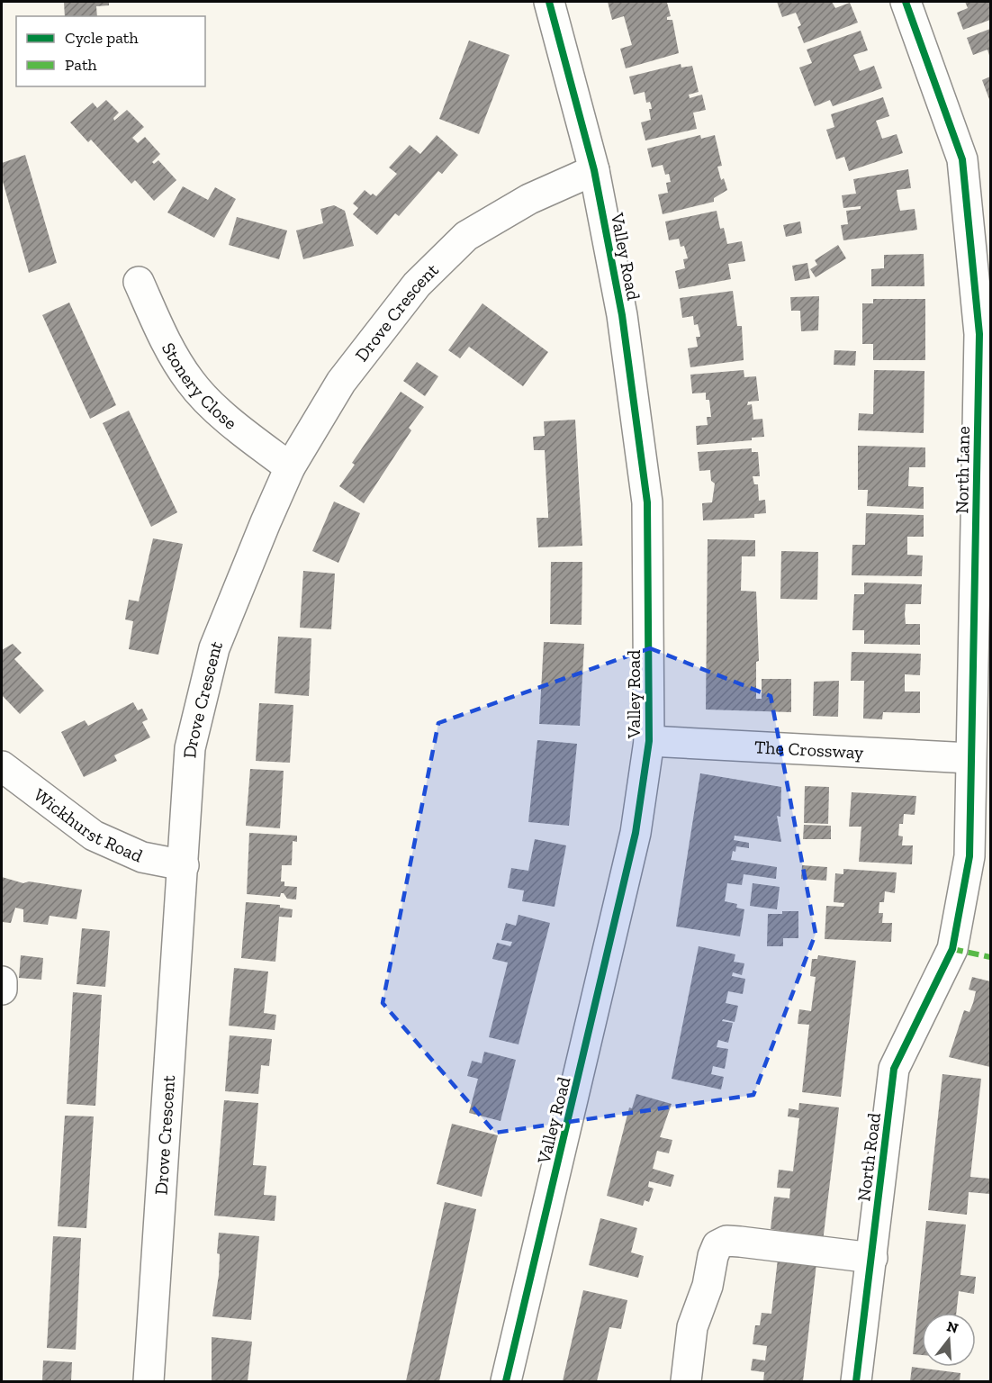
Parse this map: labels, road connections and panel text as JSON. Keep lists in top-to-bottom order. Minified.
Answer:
{"streets":{"street":["Valley Road","Drove Crescent","Stonery Close","North Lane","The Crossway","Wickhurst Road","North Road"]},"crossings":[["Valley Road","Drove Crescent"],["Valley Road","The Crossway"],["Drove Crescent","Stonery Close"],["Drove Crescent","Wickhurst Road"],["North Lane","The Crossway"],["North Lane","North Road"]],"legend":["Cycle path","Path"],"north":"top"}
